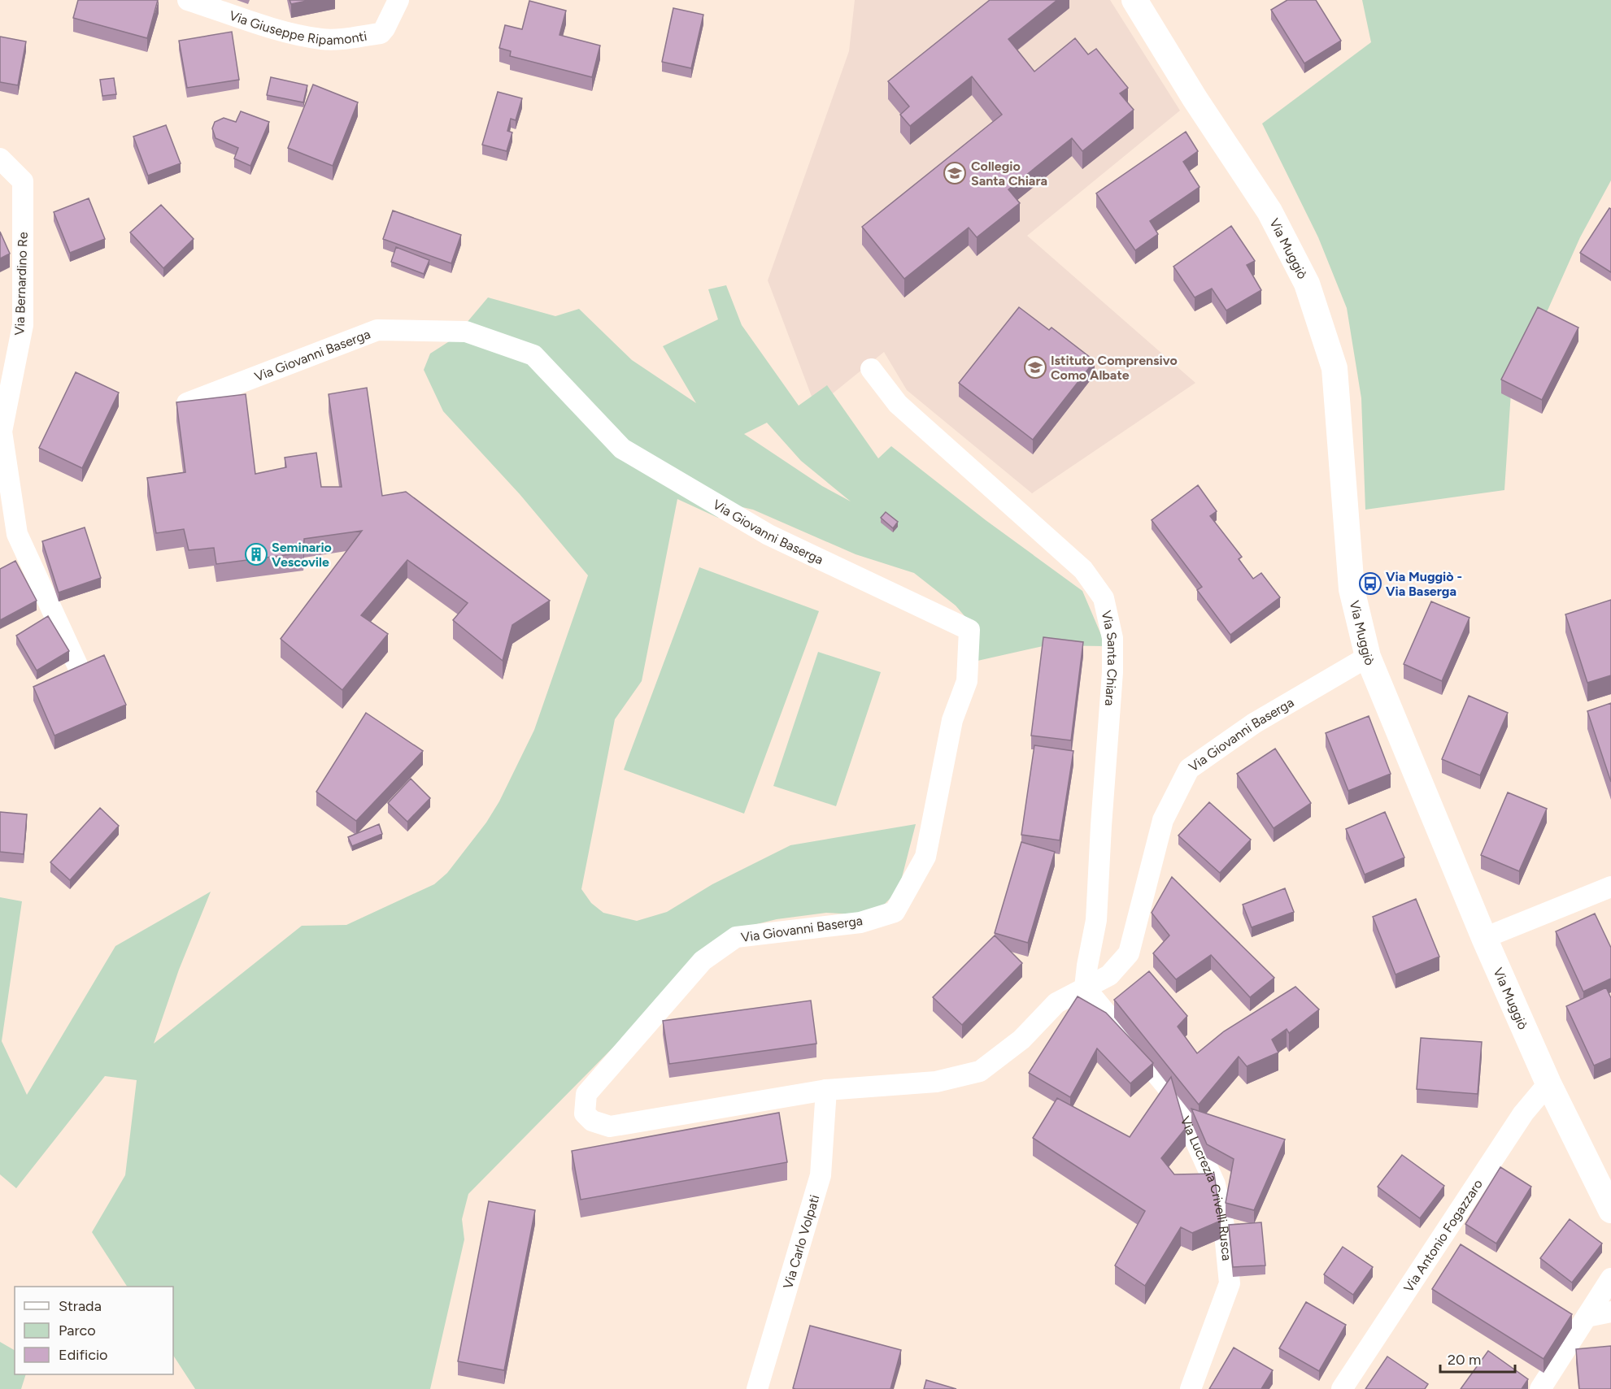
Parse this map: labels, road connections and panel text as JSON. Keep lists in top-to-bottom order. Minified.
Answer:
{"streets":{"street":["Via Giuseppe Ripamonti","Via Muggiò","Via Bernardino Re","Via Giovanni Baserga","Via Santa Chiara","Via Lucrezia Crivelli Rusca","Via Antonio Fogazzaro","Via Carlo Volpati"]},"crossings":[["Via Muggiò","Via Giovanni Baserga"],["Via Muggiò","Via Antonio Fogazzaro"],["Via Giovanni Baserga","Via Santa Chiara"],["Via Giovanni Baserga","Via Lucrezia Crivelli Rusca"],["Via Giovanni Baserga","Via Carlo Volpati"],["Via Santa Chiara","Via Lucrezia Crivelli Rusca"]],"places":{"school or university":["Collegio Santa Chiara","Istituto Comprensivo Como Albate"],"building":["Seminario Vescovile"],"bus stop":["Via Muggiò - Via Baserga"]},"legend":["Strada","Parco","Edificio"],"scale_bar":"20 m"}
